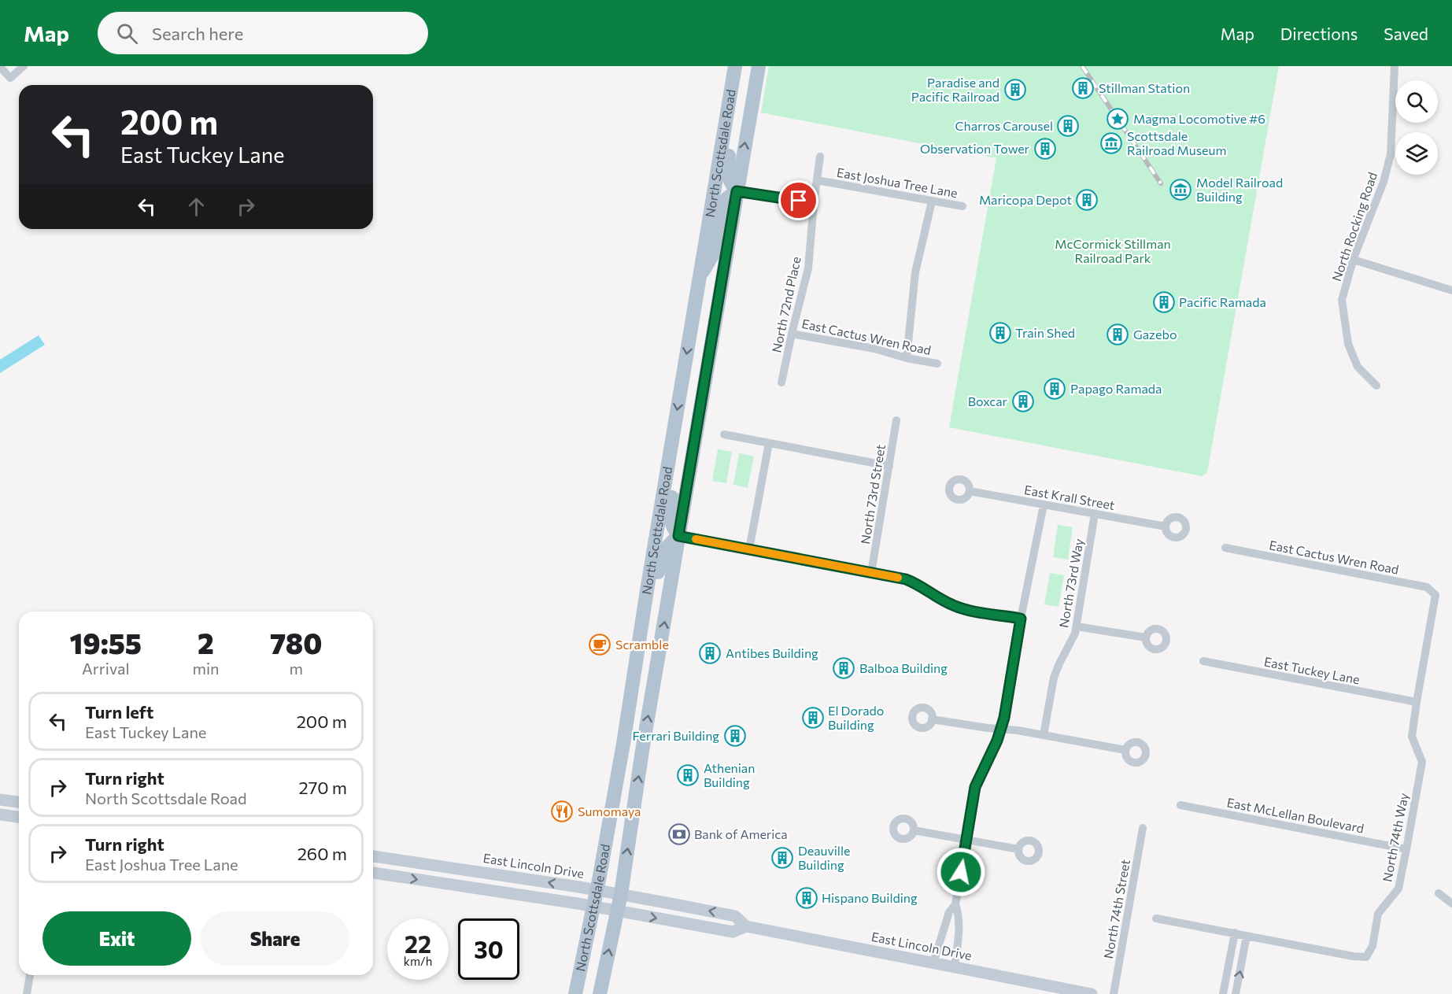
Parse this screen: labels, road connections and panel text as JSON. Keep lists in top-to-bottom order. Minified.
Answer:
{"streets":{"main road":["North Scottsdale Road","East Lincoln Drive"],"street":["East Joshua Tree Lane","North Rocking Road","North 72nd Place","East Cactus Wren Road","North 73rd Street","East Krall Street","North 73rd Way","East Tuckey Lane","East McLellan Boulevard","North 74th Way","North 74th Street"]},"crossings":[["North Scottsdale Road","East Lincoln Drive"],["East Joshua Tree Lane","North 72nd Place"],["North 72nd Place","East Cactus Wren Road"],["East Cactus Wren Road","North 74th Way"],["East Krall Street","North 73rd Way"],["East Tuckey Lane","North 74th Way"],["East McLellan Boulevard","North 74th Way"]],"parks":["McCormick Stillman Railroad Park"],"places":{"building":["Stillman Station","Paradise and Pacific Railroad","Charros Carousel","Observation Tower","Maricopa Depot","Pacific Ramada","Train Shed","Gazebo","Papago Ramada","Boxcar","Antibes Building","Balboa Building","El Dorado Building","Ferrari Building","Athenian Building","Deauville Building","Hispano Building"],"place":["Magma Locomotive #6"],"museum":["Scottsdale Railroad Museum","Model Railroad Building"],"cafe":["Scramble"],"restaurant":["Sumomaya"],"bank":["Bank of America"]},"page":{"header":"Map","search":"Search here","nav":["Map","Directions","Saved"],"turn":["200 m","East Tuckey Lane"],"eta":["19:55","Arrival","2","min","780","m"],"list":[{"name":"Turn left","note":"East Tuckey Lane","value":"200 m"},{"name":"Turn right","note":"North Scottsdale Road","value":"270 m"},{"name":"Turn right","note":"East Joshua Tree Lane","value":"260 m"}],"buttons":["Exit","Share"],"speed":"22 km/h","limit":"30"}}
